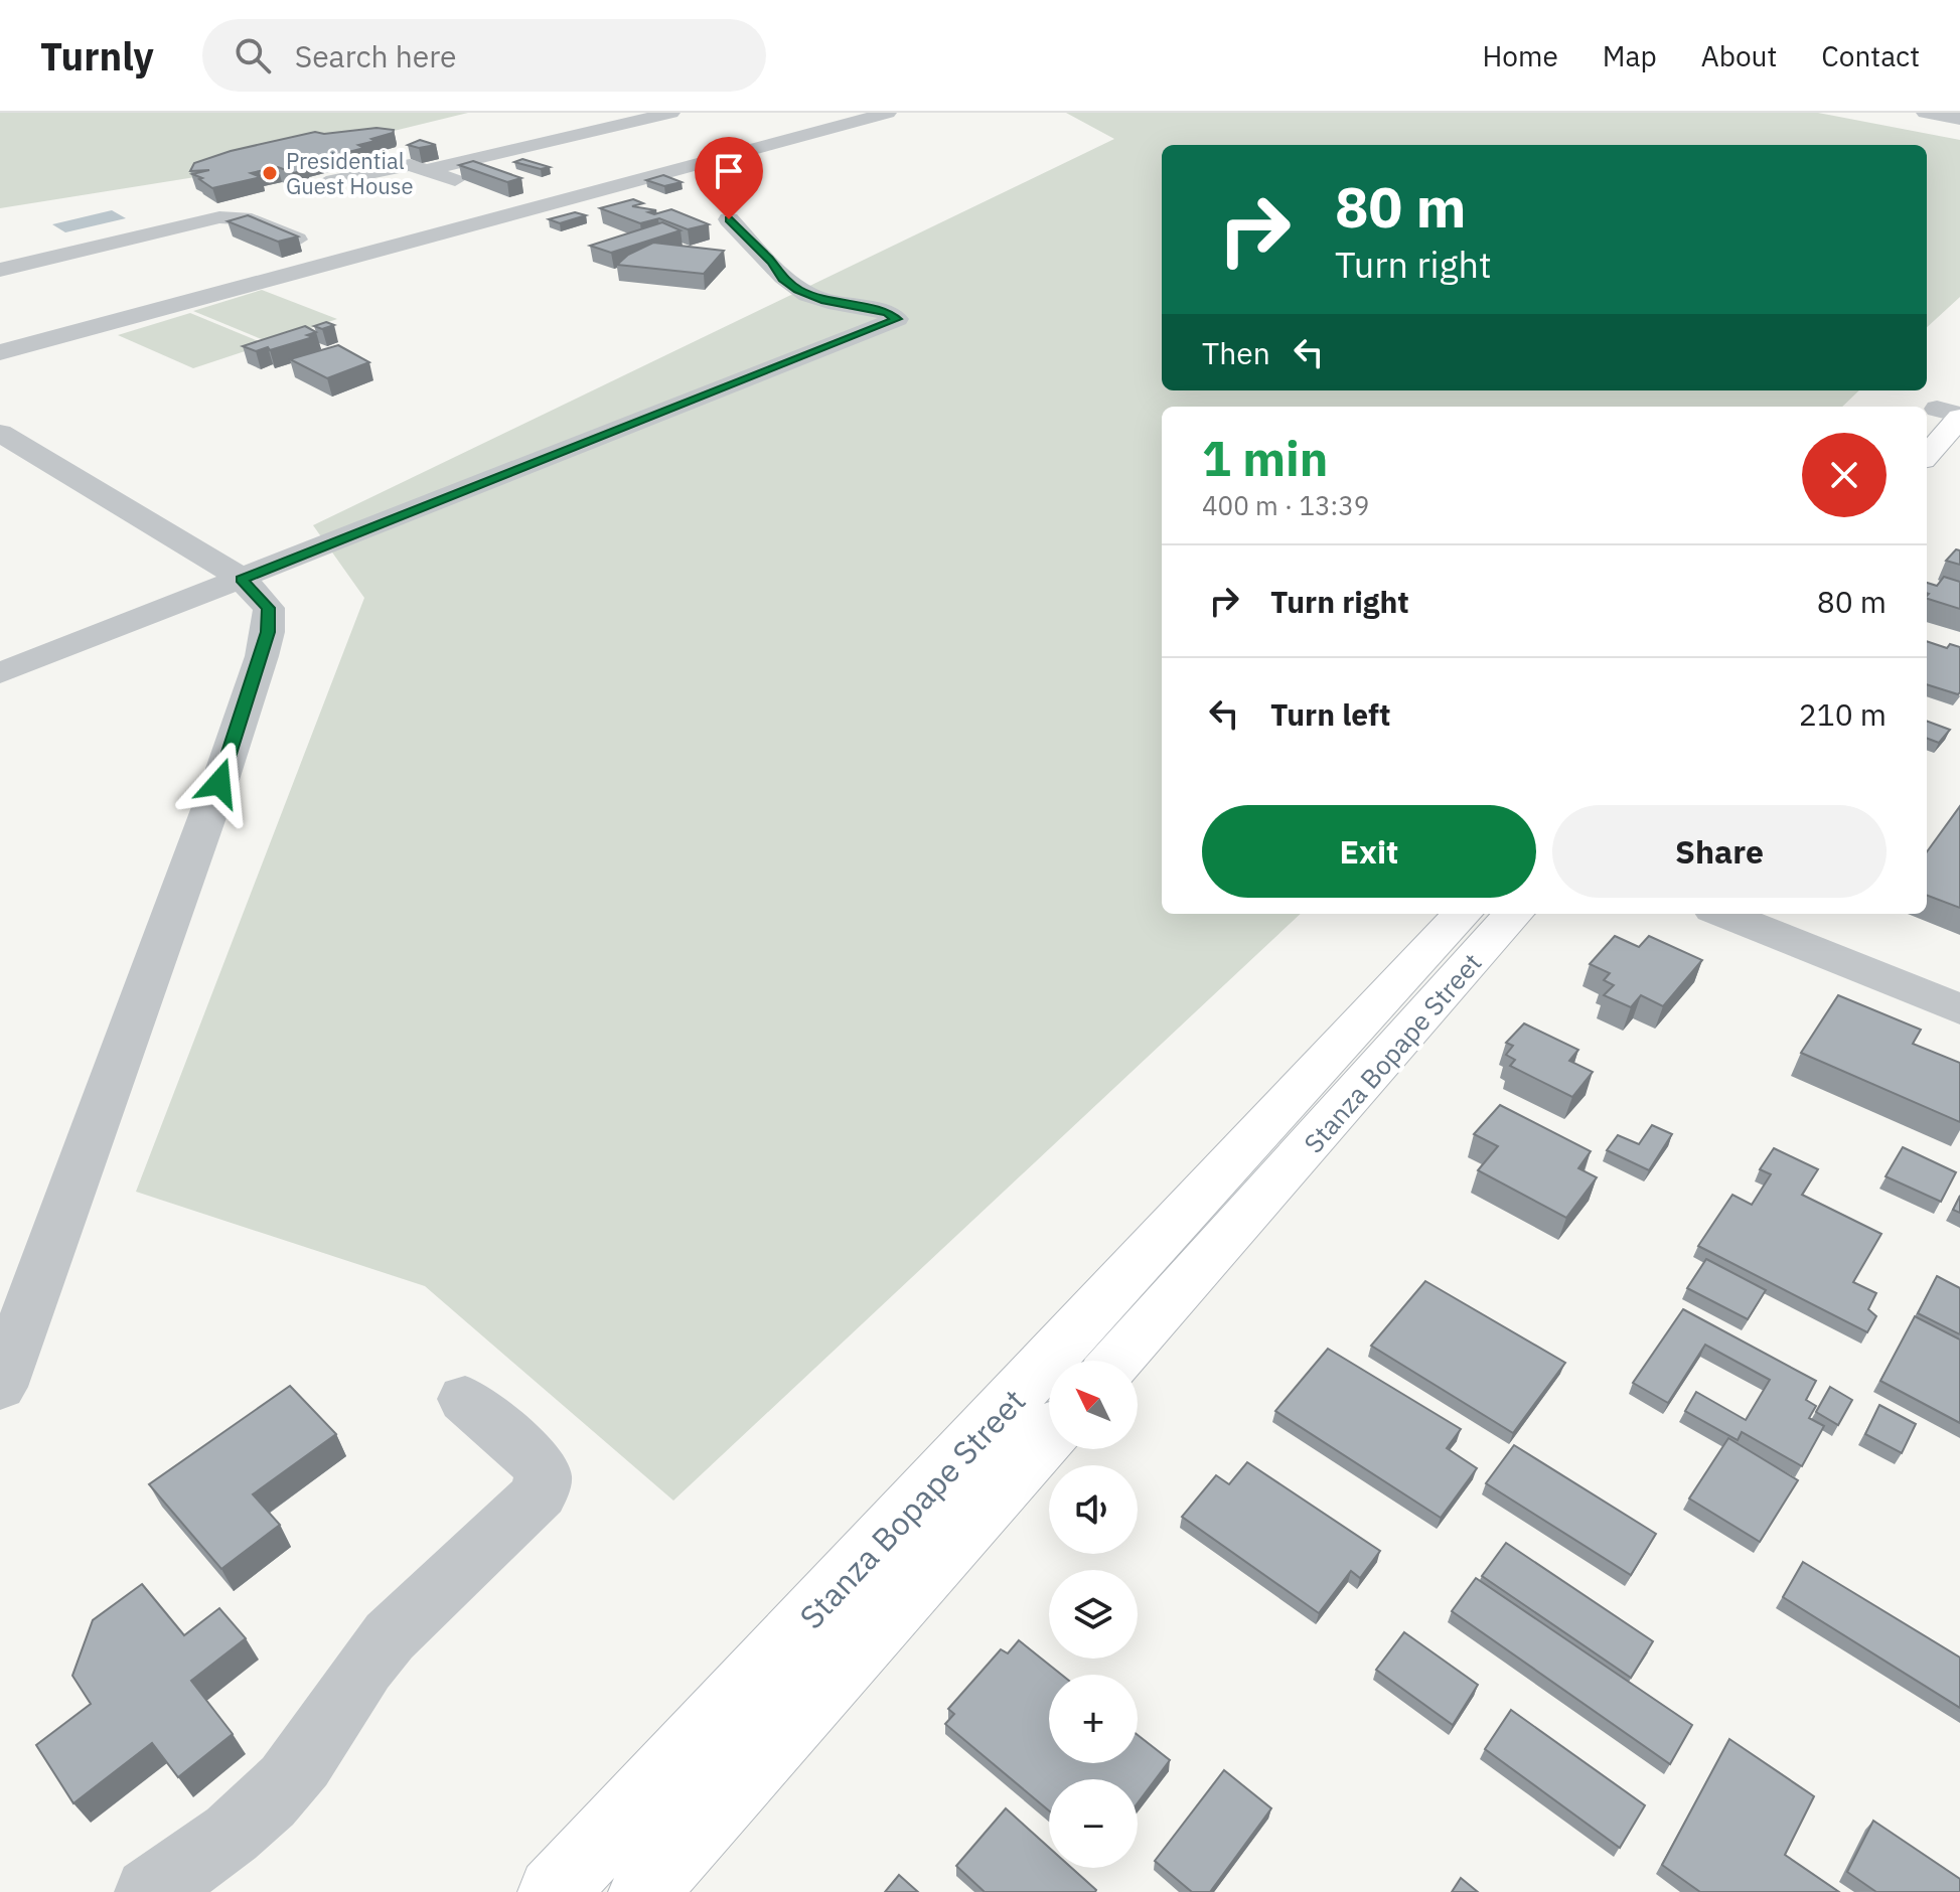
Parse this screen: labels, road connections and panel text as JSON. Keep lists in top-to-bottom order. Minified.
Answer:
{"streets":{"main road":["Stanza Bopape Street"]},"places":["Presidential Guest House"],"north":"top left","page":{"header":"Turnly","search":"Search here","nav":["Home","Map","About","Contact"],"turn":["80 m","Turn right"],"then":"Then","heading":["1 min","400 m · 13:39"],"list":[{"name":"Turn right","value":"80 m"},{"name":"Turn left","value":"210 m"}],"buttons":["Exit","Share"],"map_buttons":["+","−"]}}
